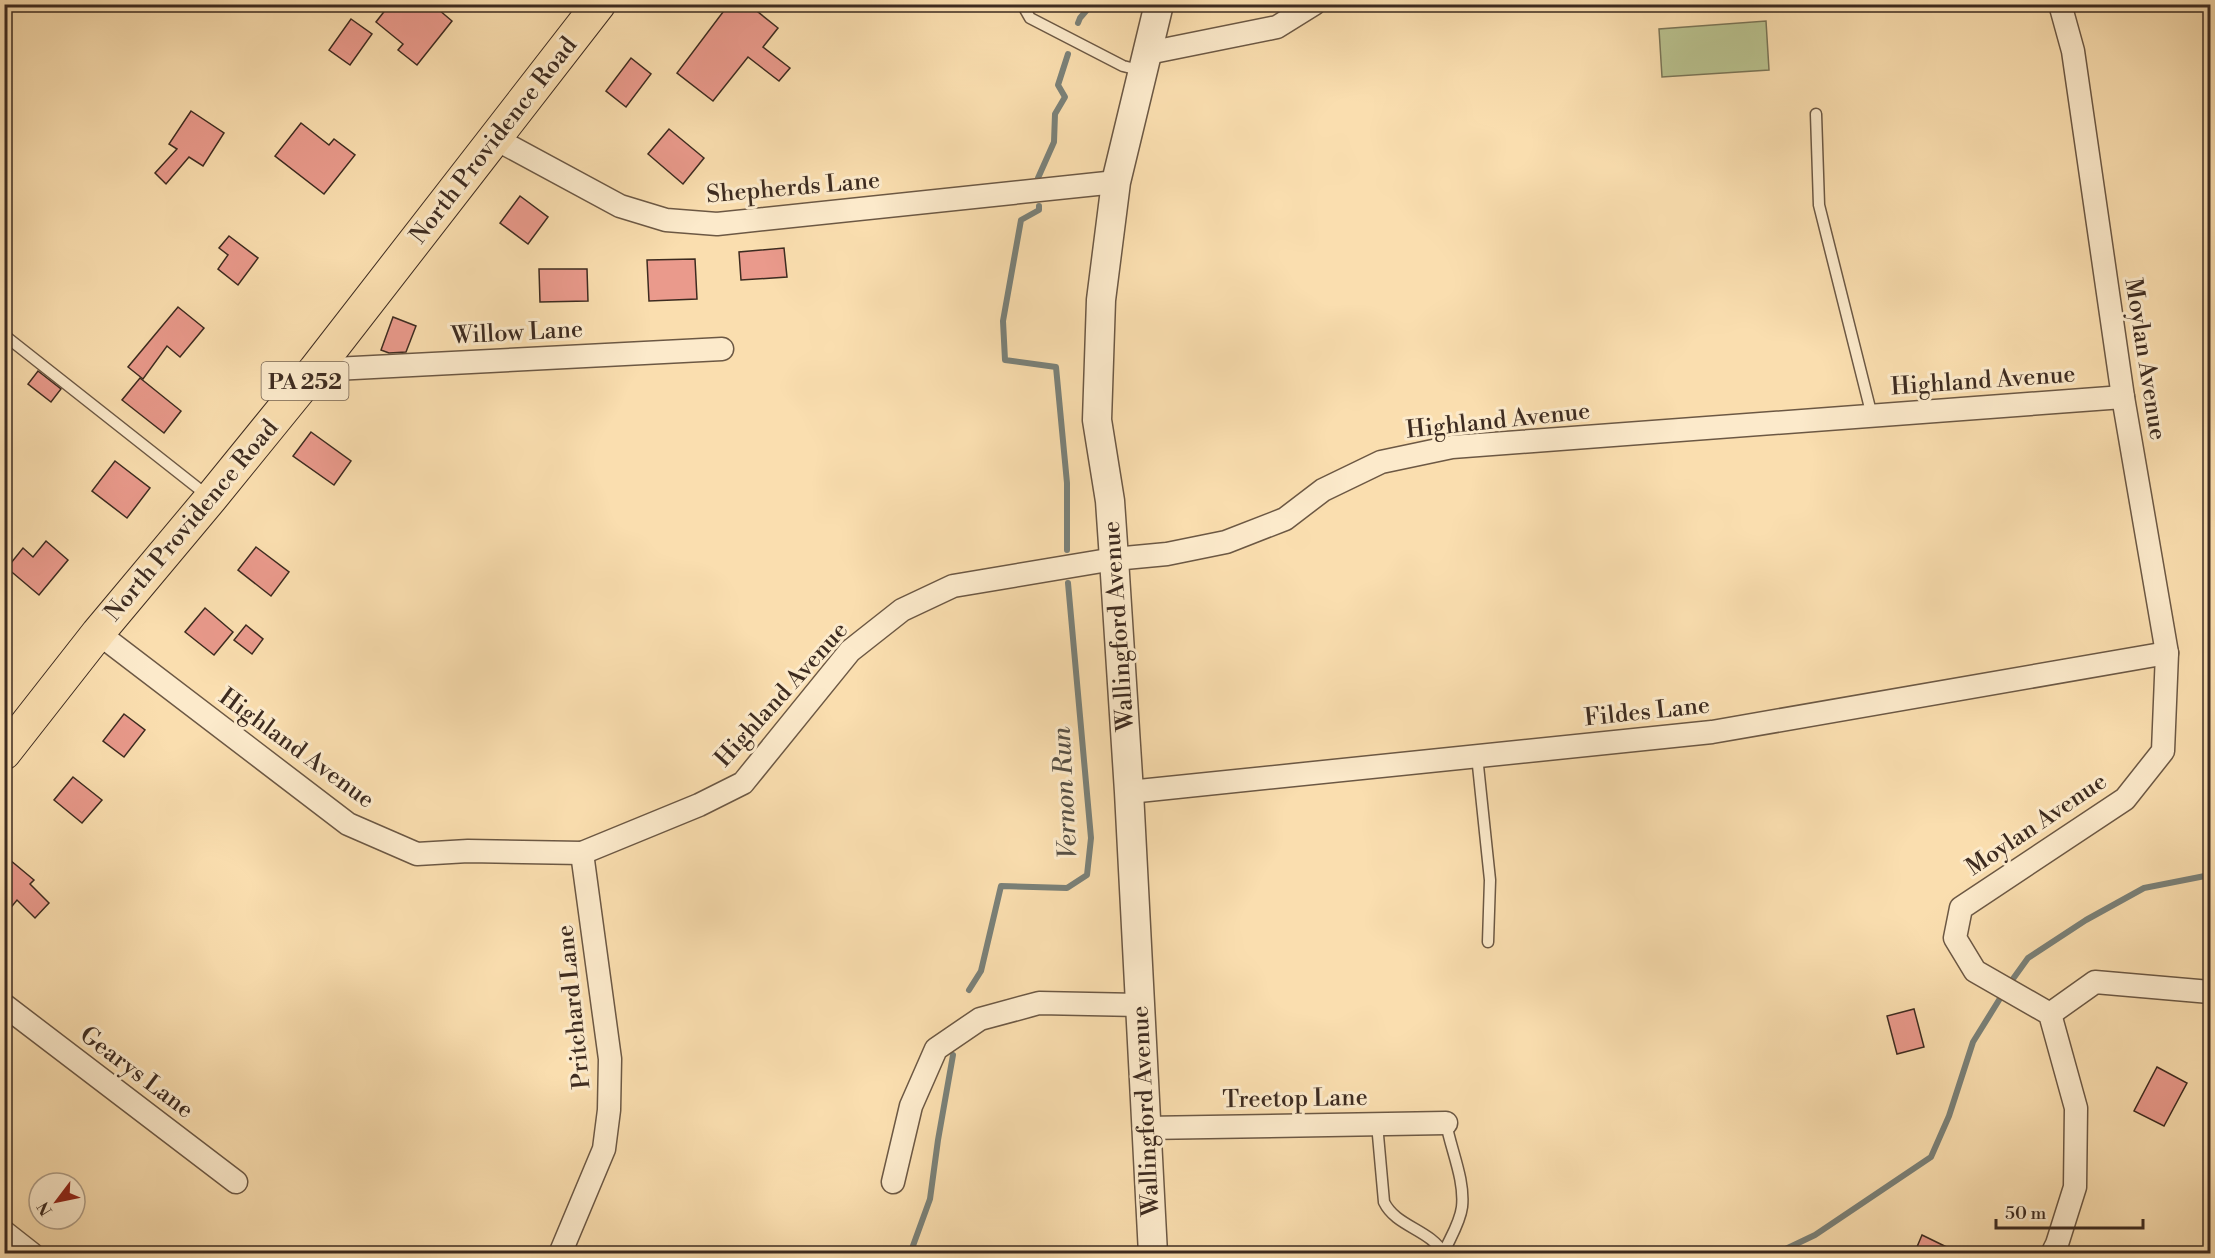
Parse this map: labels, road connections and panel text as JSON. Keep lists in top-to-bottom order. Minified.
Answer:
{"streets":{"main road":["North Providence Road","PA 252"],"street":["Shepherds Lane","Willow Lane","Moylan Avenue","Highland Avenue","Wallingford Avenue","Fildes Lane","Pritchard Lane","Gearys Lane","Treetop Lane"]},"crossings":[["North Providence Road","Shepherds Lane"],["North Providence Road","Willow Lane"],["North Providence Road","Highland Avenue"],["Shepherds Lane","Wallingford Avenue"],["Moylan Avenue","Highland Avenue"],["Moylan Avenue","Fildes Lane"],["Highland Avenue","Wallingford Avenue"],["Highland Avenue","Pritchard Lane"],["Wallingford Avenue","Fildes Lane"],["Wallingford Avenue","Treetop Lane"]],"water":["Vernon Run"],"scale_bar":"50 m","north":"bottom left"}
